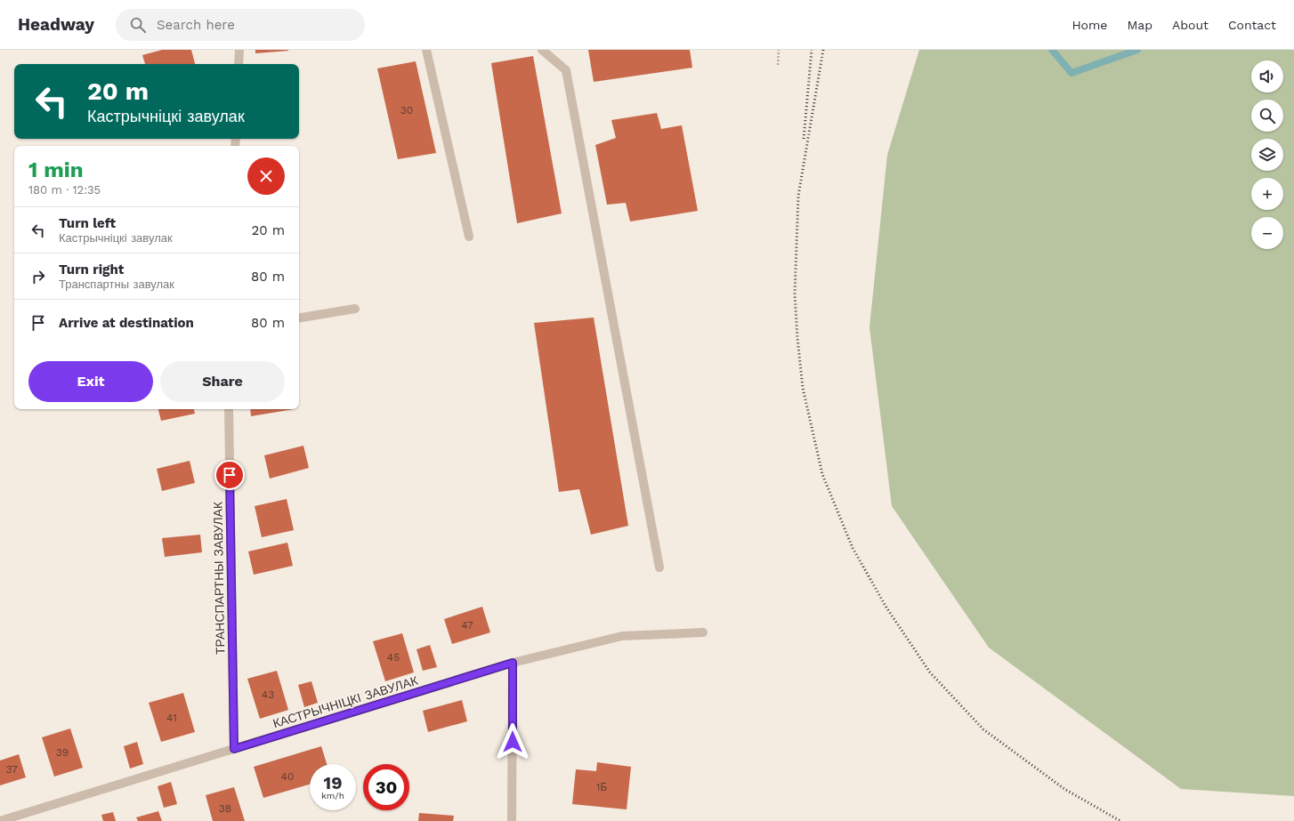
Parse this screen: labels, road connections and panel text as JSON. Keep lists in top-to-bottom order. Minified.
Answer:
{"streets":{"street":["ТРАНСПАРТНЫ ЗАВУЛАК","КАСТРЫЧНІЦКІ ЗАВУЛАК"]},"crossings":[["ТРАНСПАРТНЫ ЗАВУЛАК","КАСТРЫЧНІЦКІ ЗАВУЛАК"]],"house_numbers":["30","47","45","43","41","39","37","40","1Б","38"],"page":{"header":"Headway","search":"Search here","nav":["Home","Map","About","Contact"],"map_buttons":["+","−"],"turn":["20 m","Кастрычніцкі завулак"],"heading":["1 min","180 m · 12:35"],"list":[{"name":"Turn left","note":"Кастрычніцкі завулак","value":"20 m"},{"name":"Turn right","note":"Транспартны завулак","value":"80 m"},{"name":"Arrive at destination","value":"80 m"}],"buttons":["Exit","Share"],"speed":"19 km/h","limit":"30"}}
